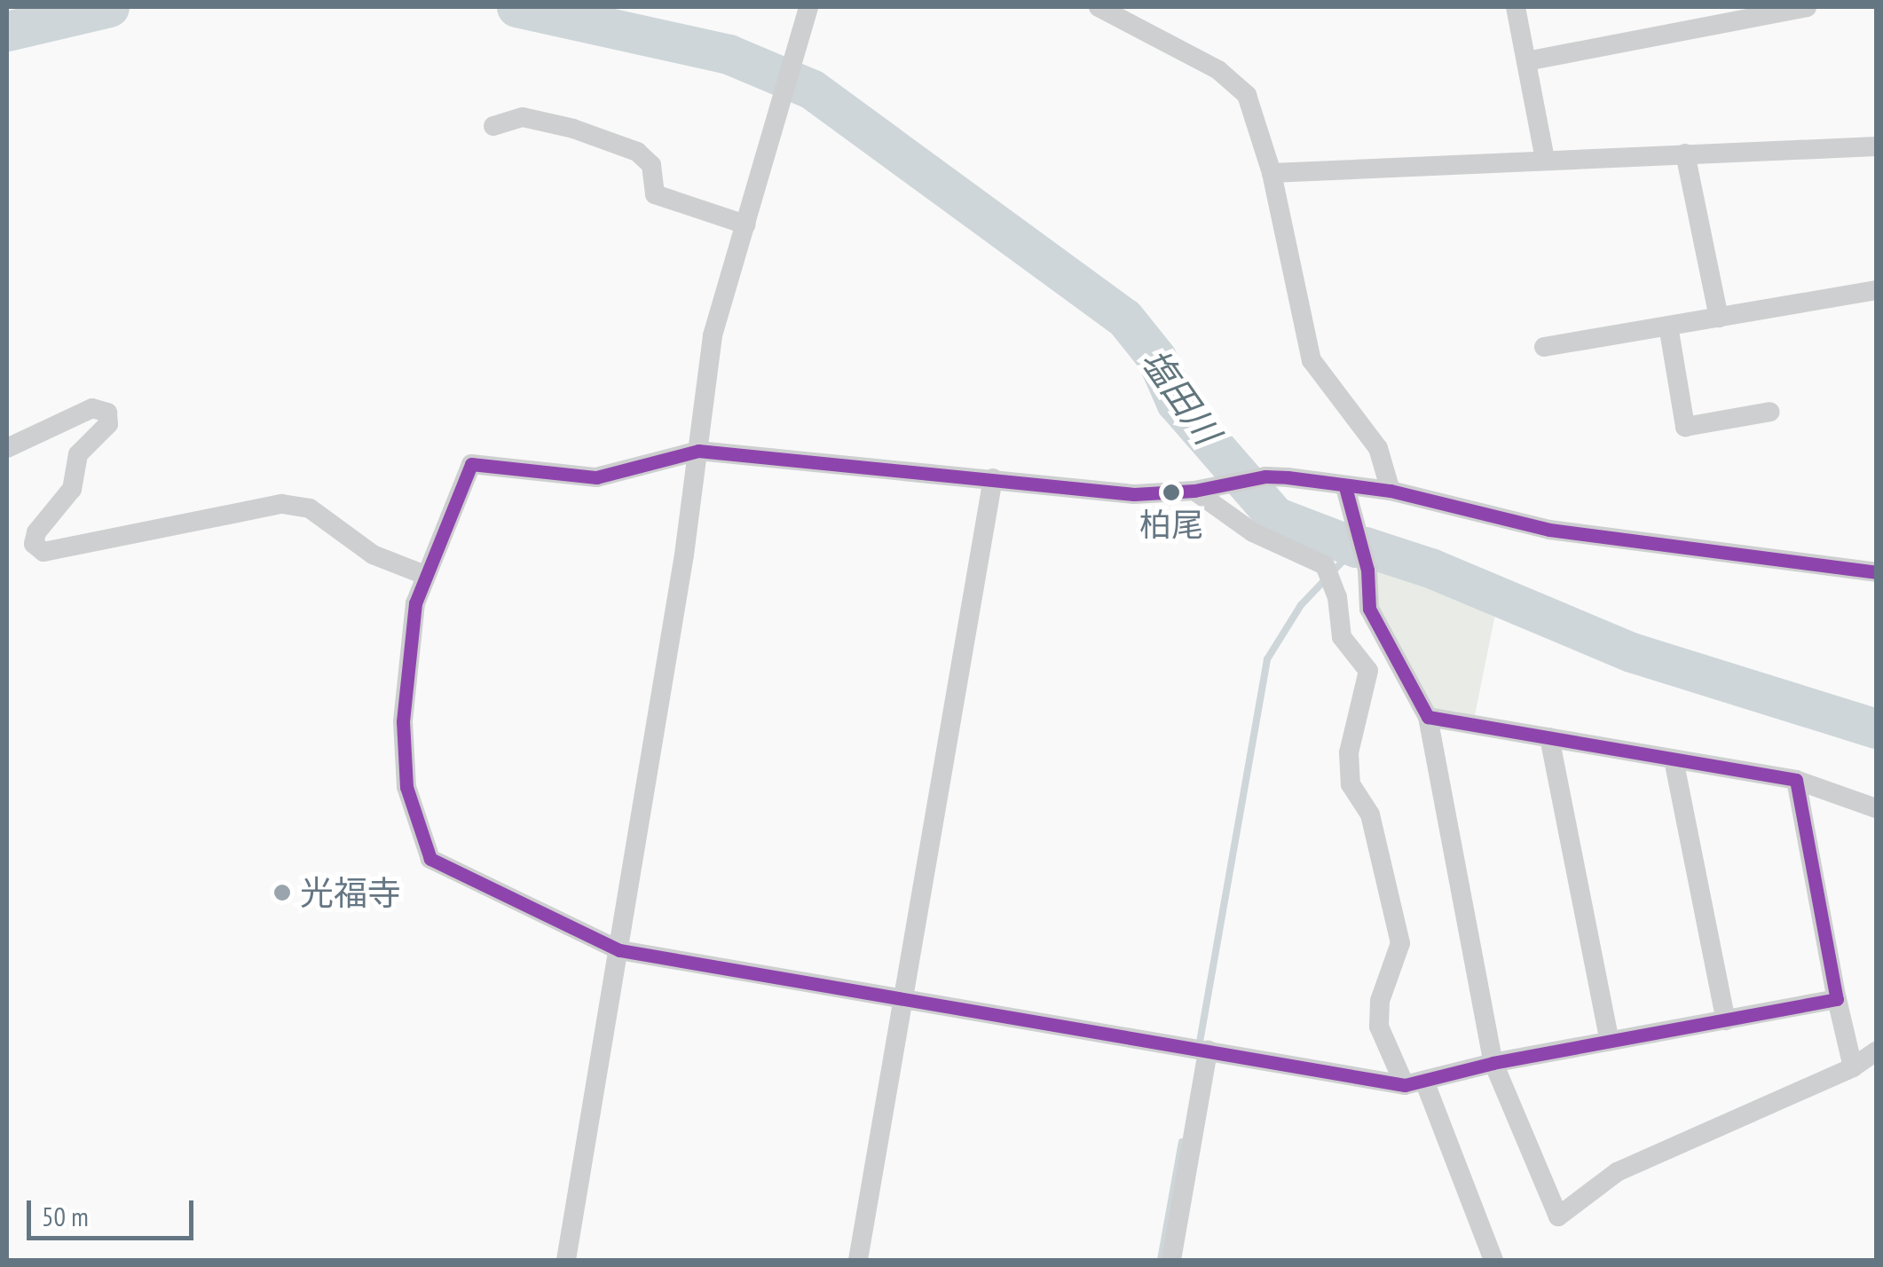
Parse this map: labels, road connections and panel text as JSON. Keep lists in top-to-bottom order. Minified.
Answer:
{"water":["塩田川"],"places":["柏尾","光福寺"],"scale_bar":"50 m"}
